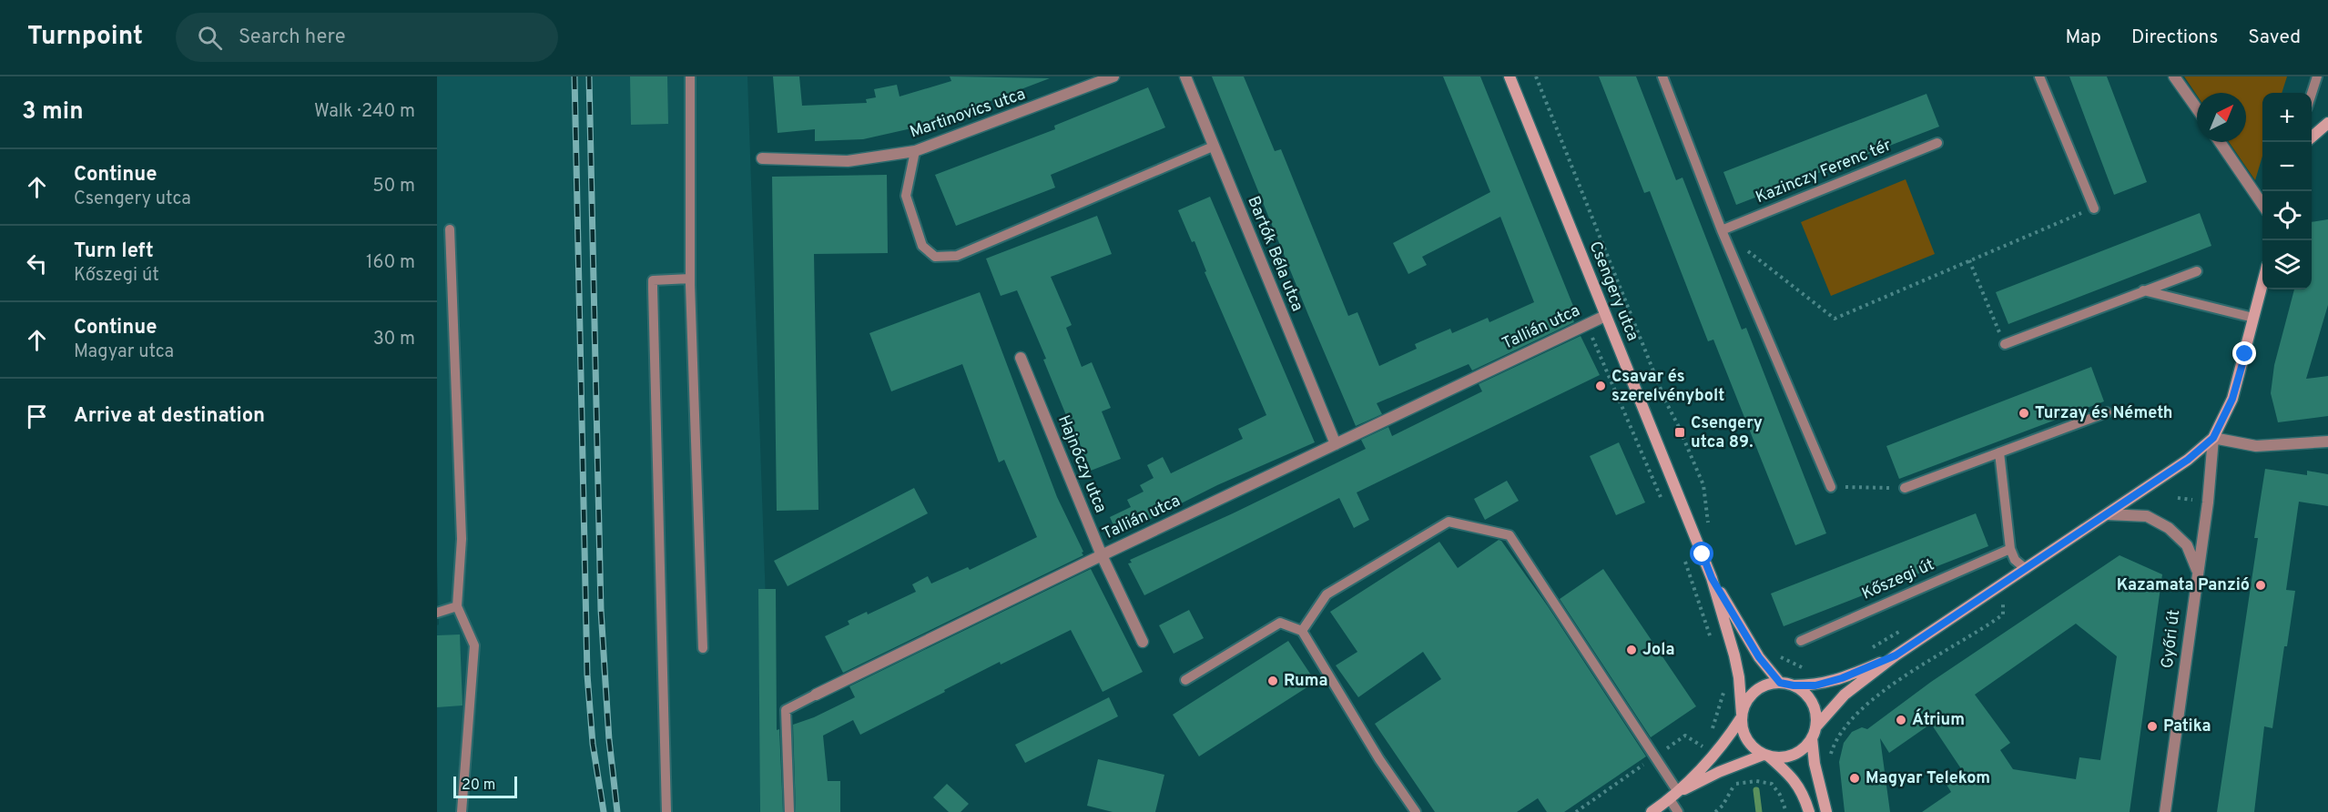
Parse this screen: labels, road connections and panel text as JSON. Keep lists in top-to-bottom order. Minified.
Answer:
{"streets":{"main road":["Csengery utca"],"street":["Martinovics utca","Bartók Béla utca","Tallián utca","Hajnóczy utca","Győri út"],"lane":["Kazinczy Ferenc tér","Kőszegi út"]},"crossings":[["Bartók Béla utca","Tallián utca"],["Csengery utca","Tallián utca"],["Tallián utca","Hajnóczy utca"]],"places":{"other":["Csavar és szerelvénybolt","Turzay és Németh","Kazamata Panzió","Jola","Ruma","Átrium","Patika","Magyar Telekom"],"transit":["Csengery utca 89."]},"scale_bar":"20 m","north":"top right","page":{"header":"Turnpoint","search":"Search here","nav":["Map","Directions","Saved"],"heading":["3 min","Walk · 240 m"],"map_buttons":["+","−"],"list":[["Continue","Csengery utca","50 m"],["Turn left","Kőszegi út","160 m"],["Continue","Magyar utca","30 m"],"Arrive at destination"],"scale":"20 m"}}
